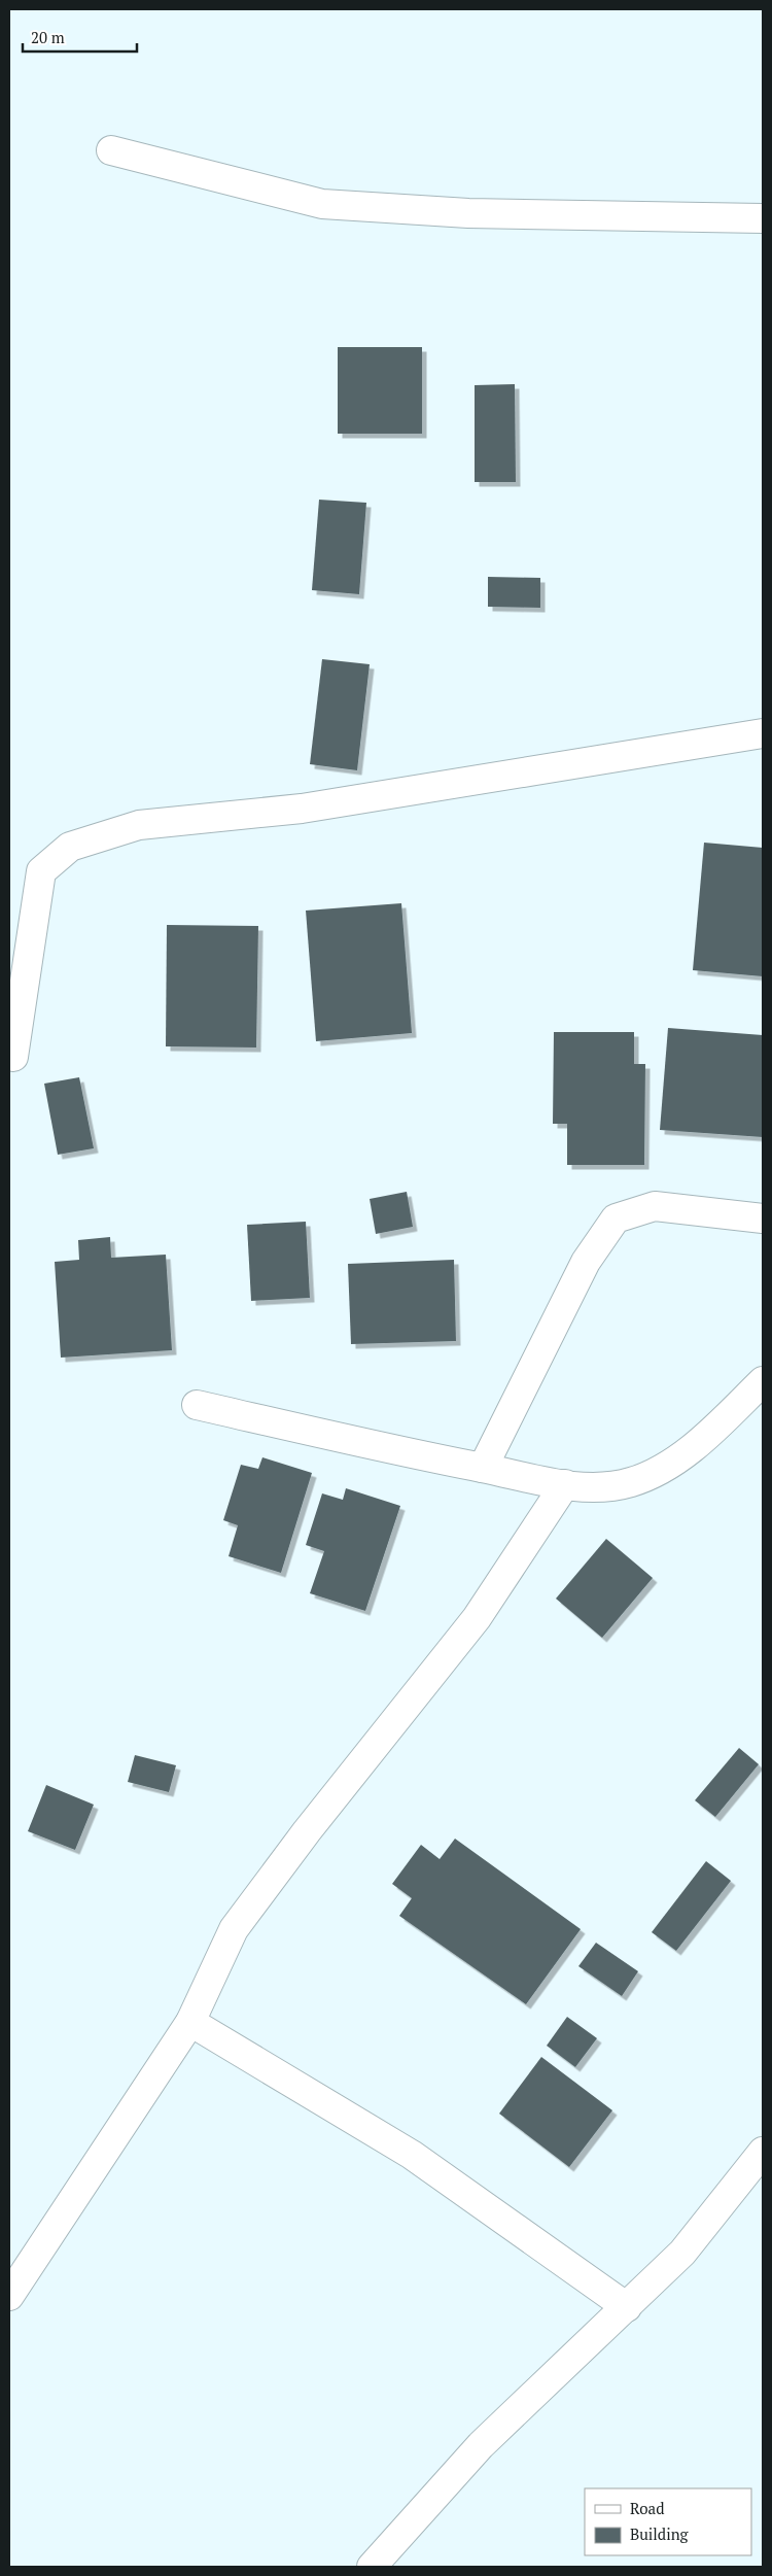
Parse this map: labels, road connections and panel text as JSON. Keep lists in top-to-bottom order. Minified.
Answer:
{"legend":["Road","Building"],"scale_bar":"20 m"}
